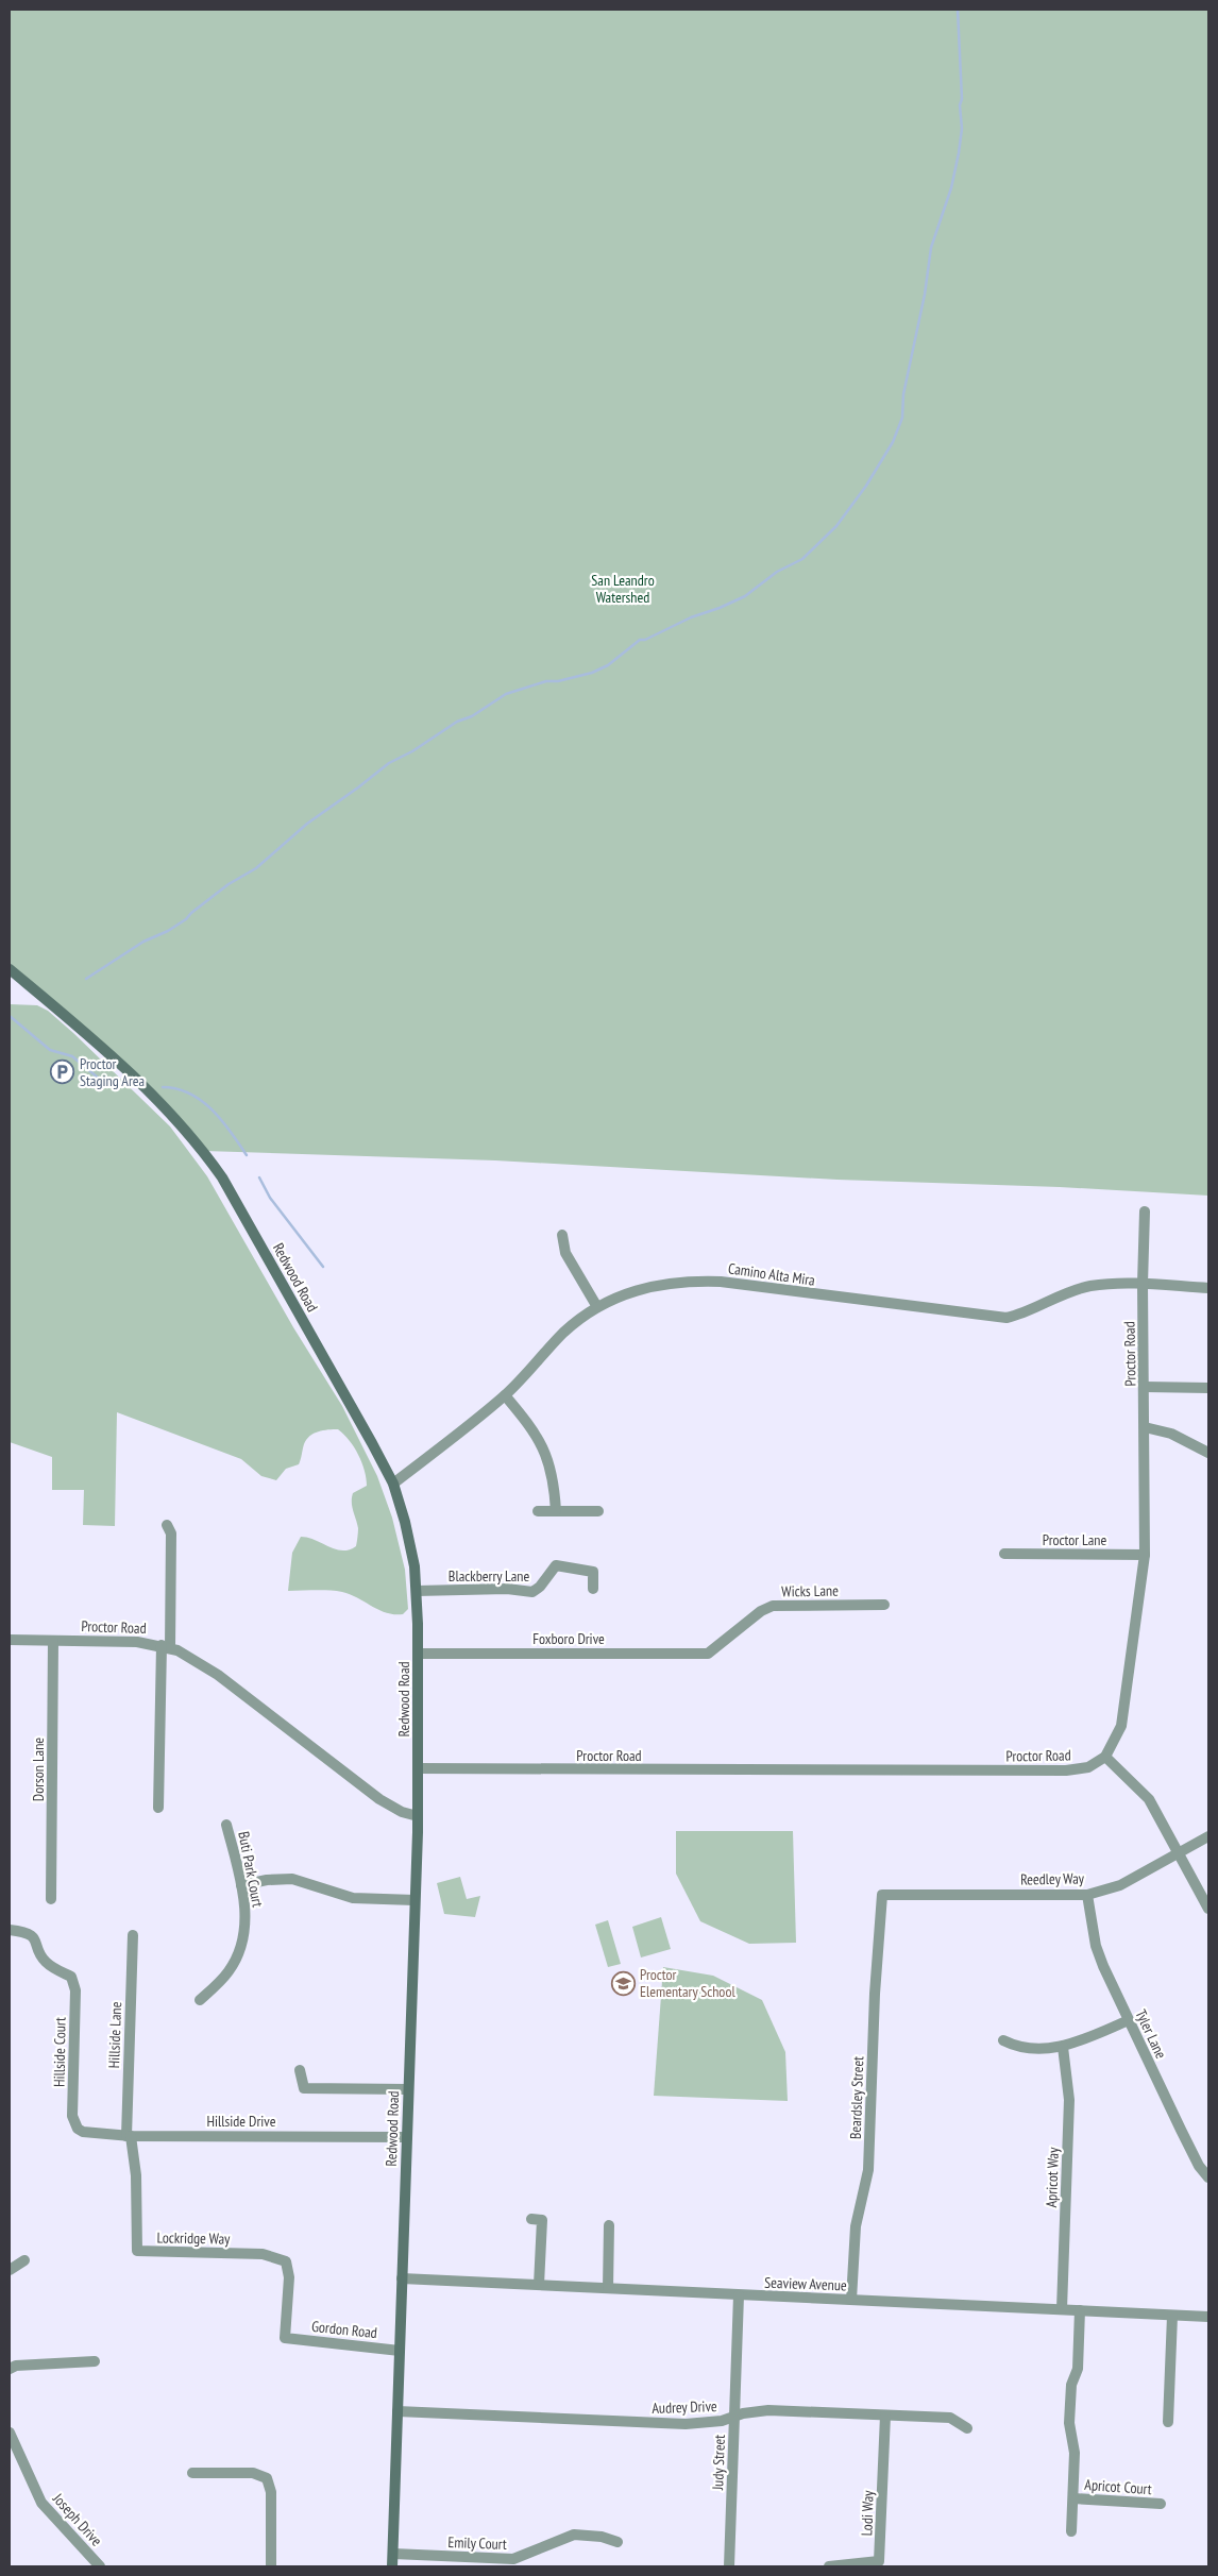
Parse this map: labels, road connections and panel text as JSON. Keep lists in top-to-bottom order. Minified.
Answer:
{"streets":{"main road":["Redwood Road"],"street":["Camino Alta Mira","Proctor Road","Proctor Lane","Blackberry Lane","Wicks Lane","Foxboro Drive","Dorson Lane","Buti Park Court","Reedley Way","Tyler Lane","Hillside Lane","Hillside Court","Beardsley Street","Hillside Drive","Apricot Way","Lockridge Way","Seaview Avenue","Gordon Road","Audrey Drive","Judy Street","Apricot Court","Lodi Way","Joseph Drive","Emily Court"]},"crossings":[["Camino Alta Mira","Redwood Road"],["Camino Alta Mira","Proctor Road"],["Redwood Road","Proctor Road"],["Redwood Road","Blackberry Lane"],["Redwood Road","Foxboro Drive"],["Redwood Road","Hillside Drive"],["Redwood Road","Seaview Avenue"],["Redwood Road","Gordon Road"],["Redwood Road","Audrey Drive"],["Redwood Road","Emily Court"],["Proctor Road","Proctor Lane"],["Proctor Road","Dorson Lane"],["Wicks Lane","Foxboro Drive"],["Reedley Way","Tyler Lane"],["Reedley Way","Beardsley Street"],["Hillside Lane","Hillside Drive"],["Hillside Lane","Lockridge Way"],["Hillside Court","Hillside Drive"],["Beardsley Street","Seaview Avenue"],["Hillside Drive","Lockridge Way"],["Apricot Way","Seaview Avenue"],["Lockridge Way","Gordon Road"],["Seaview Avenue","Judy Street"],["Audrey Drive","Judy Street"],["Audrey Drive","Lodi Way"]],"parks":["San Leandro Watershed"],"places":{"parking":["Proctor Staging Area"],"school or university":["Proctor Elementary School"]}}
